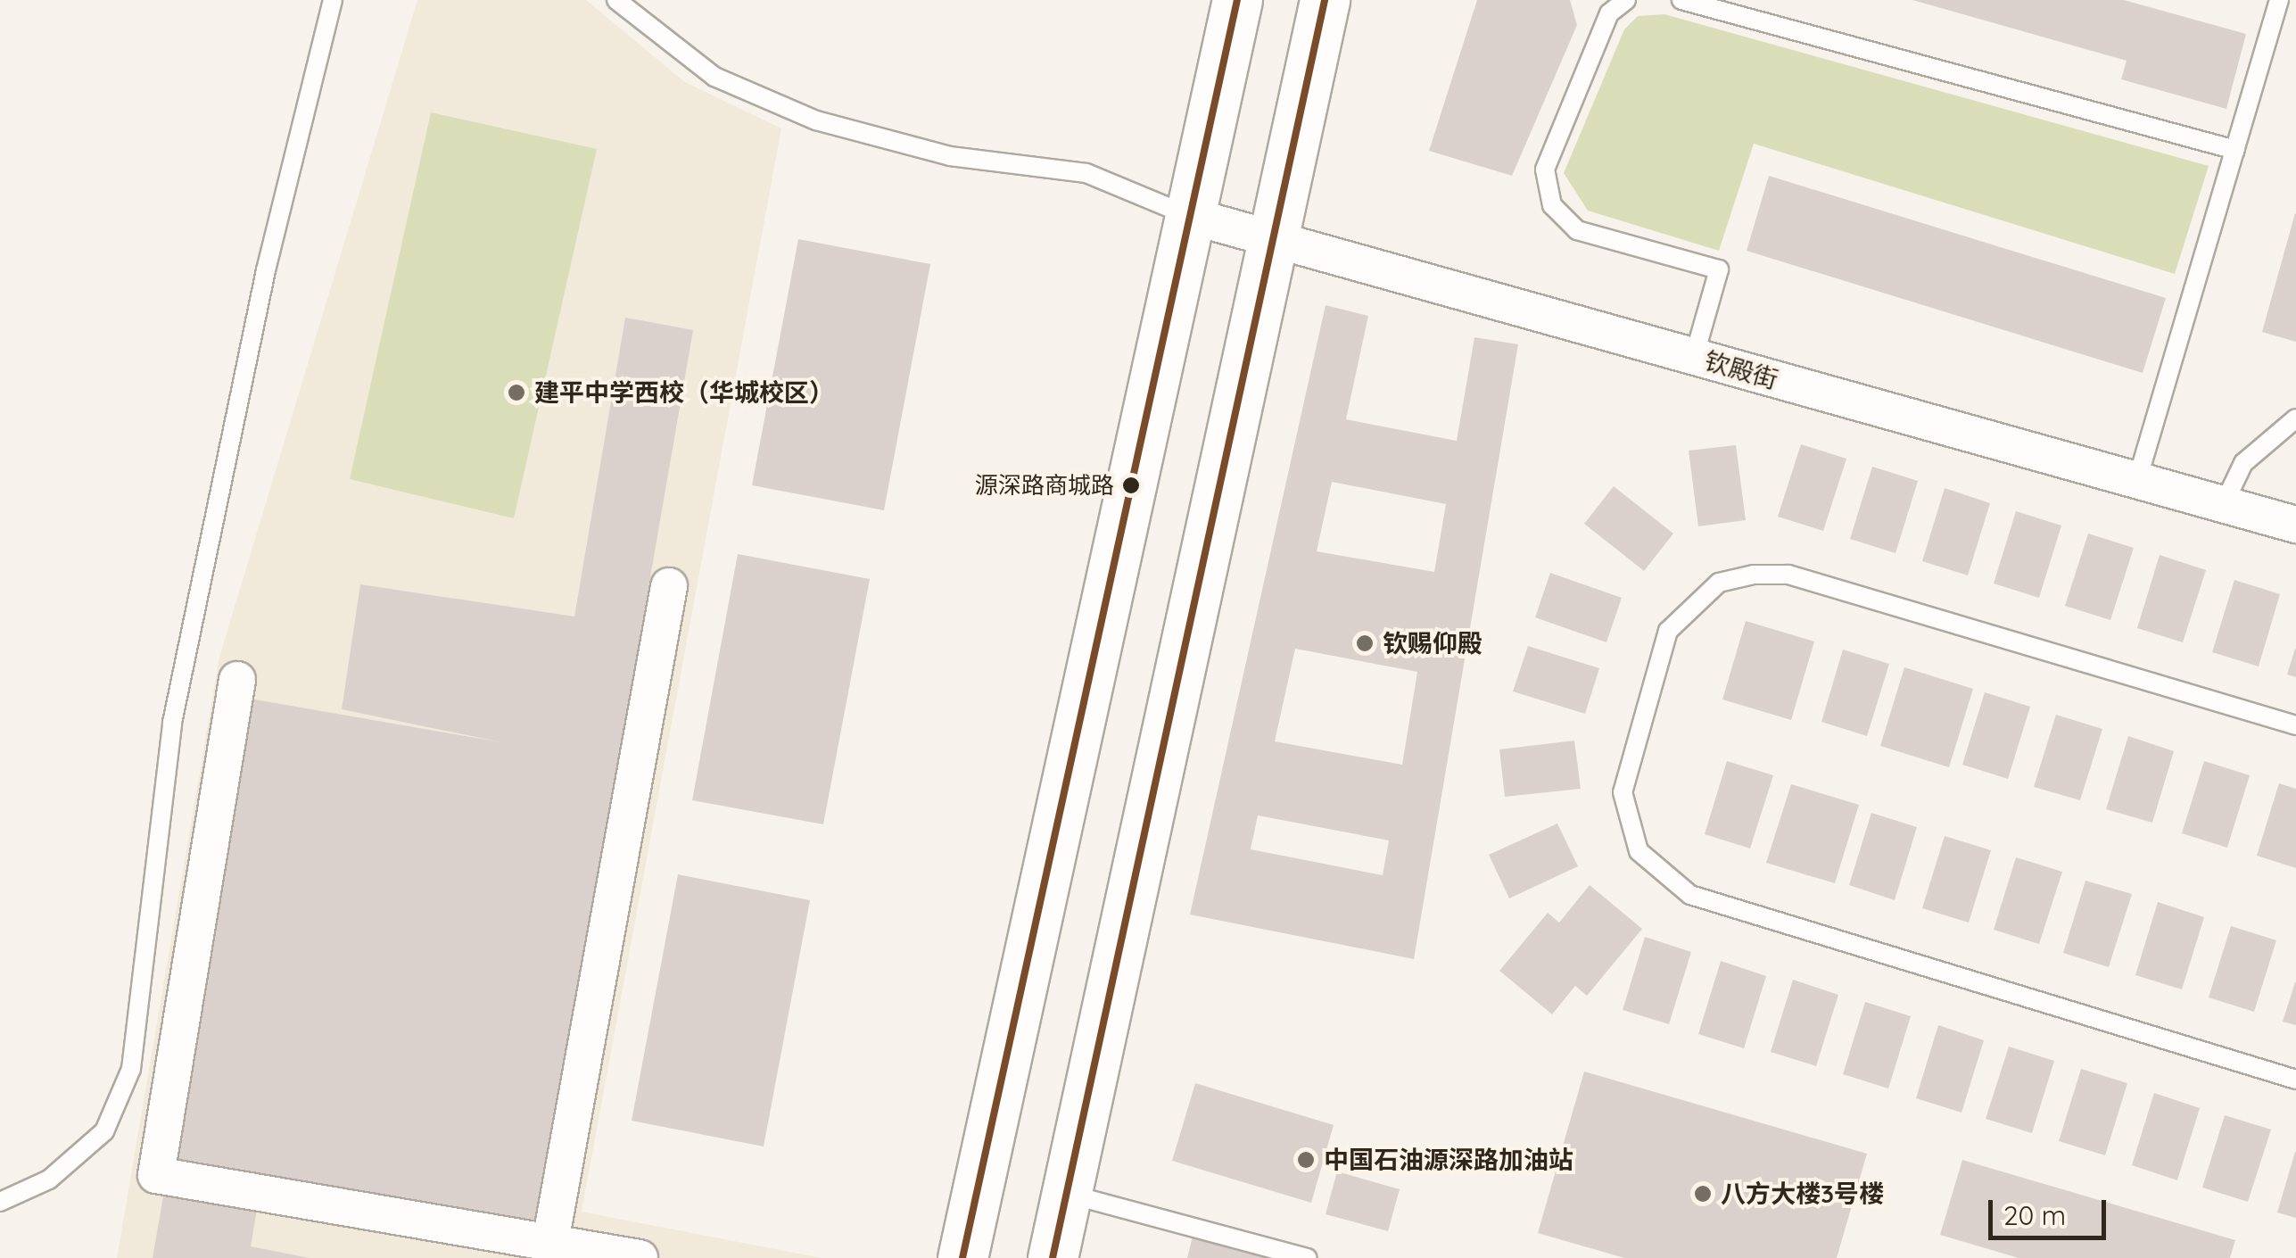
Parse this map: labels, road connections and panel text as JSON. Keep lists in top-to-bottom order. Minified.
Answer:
{"streets":{"street":["钦殿街"]},"places":["建平中学西校（华城校区）","源深路商城路","钦赐仰殿","中国石油源深路加油站","八方大楼3号楼"],"scale_bar":"20 m"}
